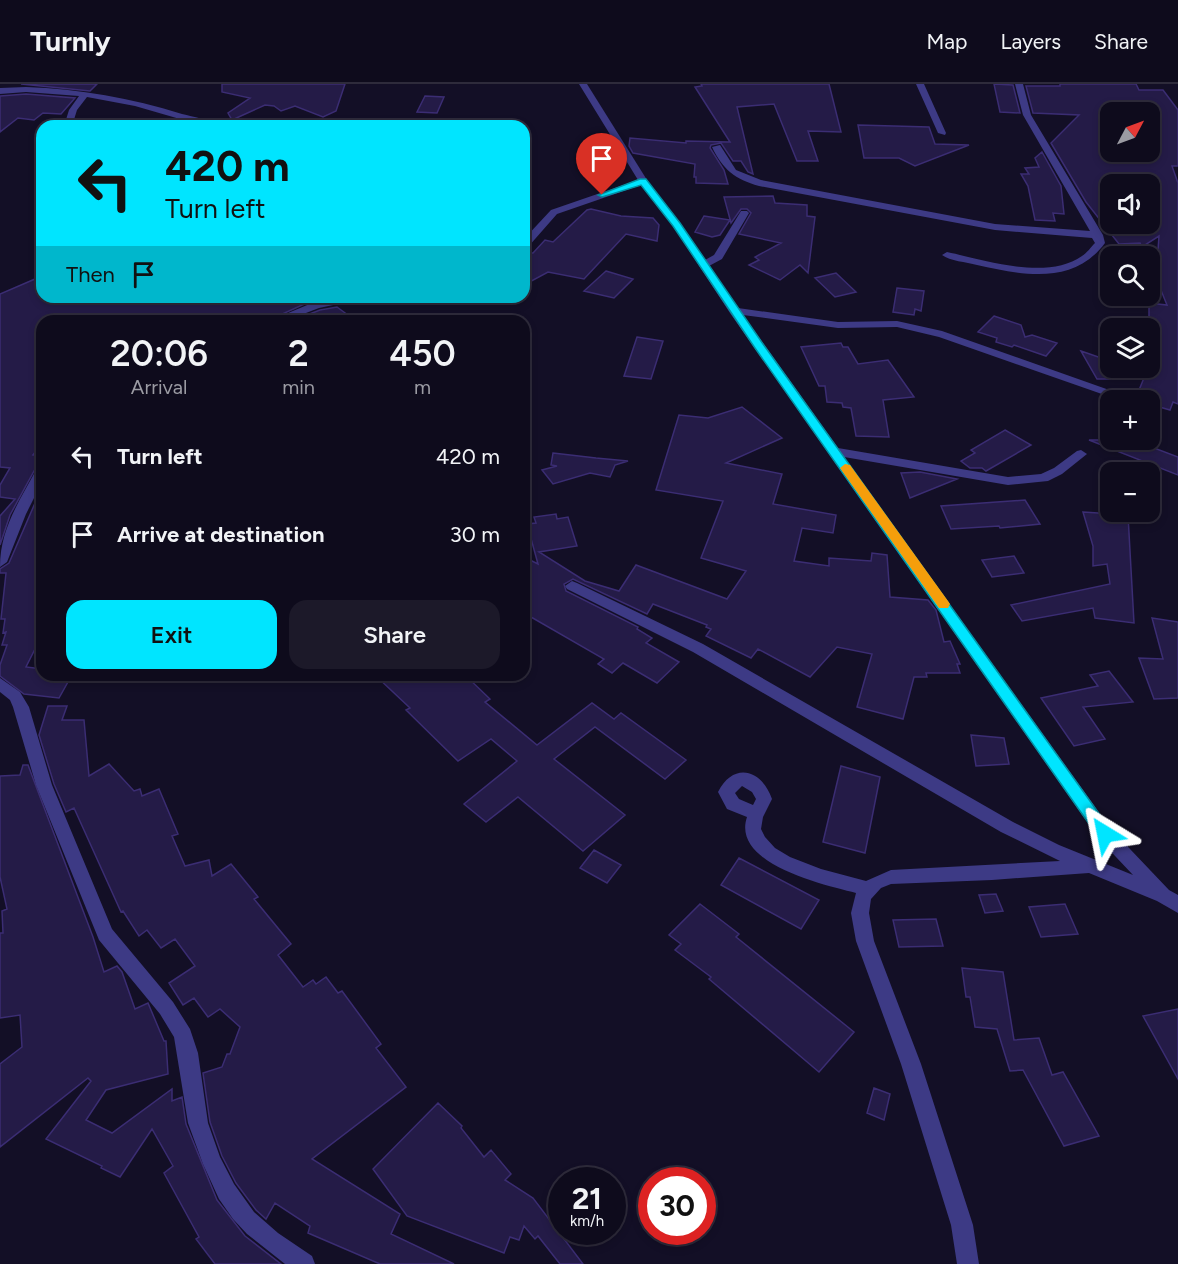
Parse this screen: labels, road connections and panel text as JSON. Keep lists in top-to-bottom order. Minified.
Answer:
{"north":"top right","page":{"header":"Turnly","nav":["Map","Layers","Share"],"map_buttons":["+","−"],"turn":["420 m","Turn left"],"then":"Then","eta":["20:06","Arrival","2","min","450","m"],"list":[{"name":"Turn left","value":"420 m"},{"name":"Arrive at destination","value":"30 m"}],"buttons":["Exit","Share"],"speed":"21 km/h","limit":"30"}}
